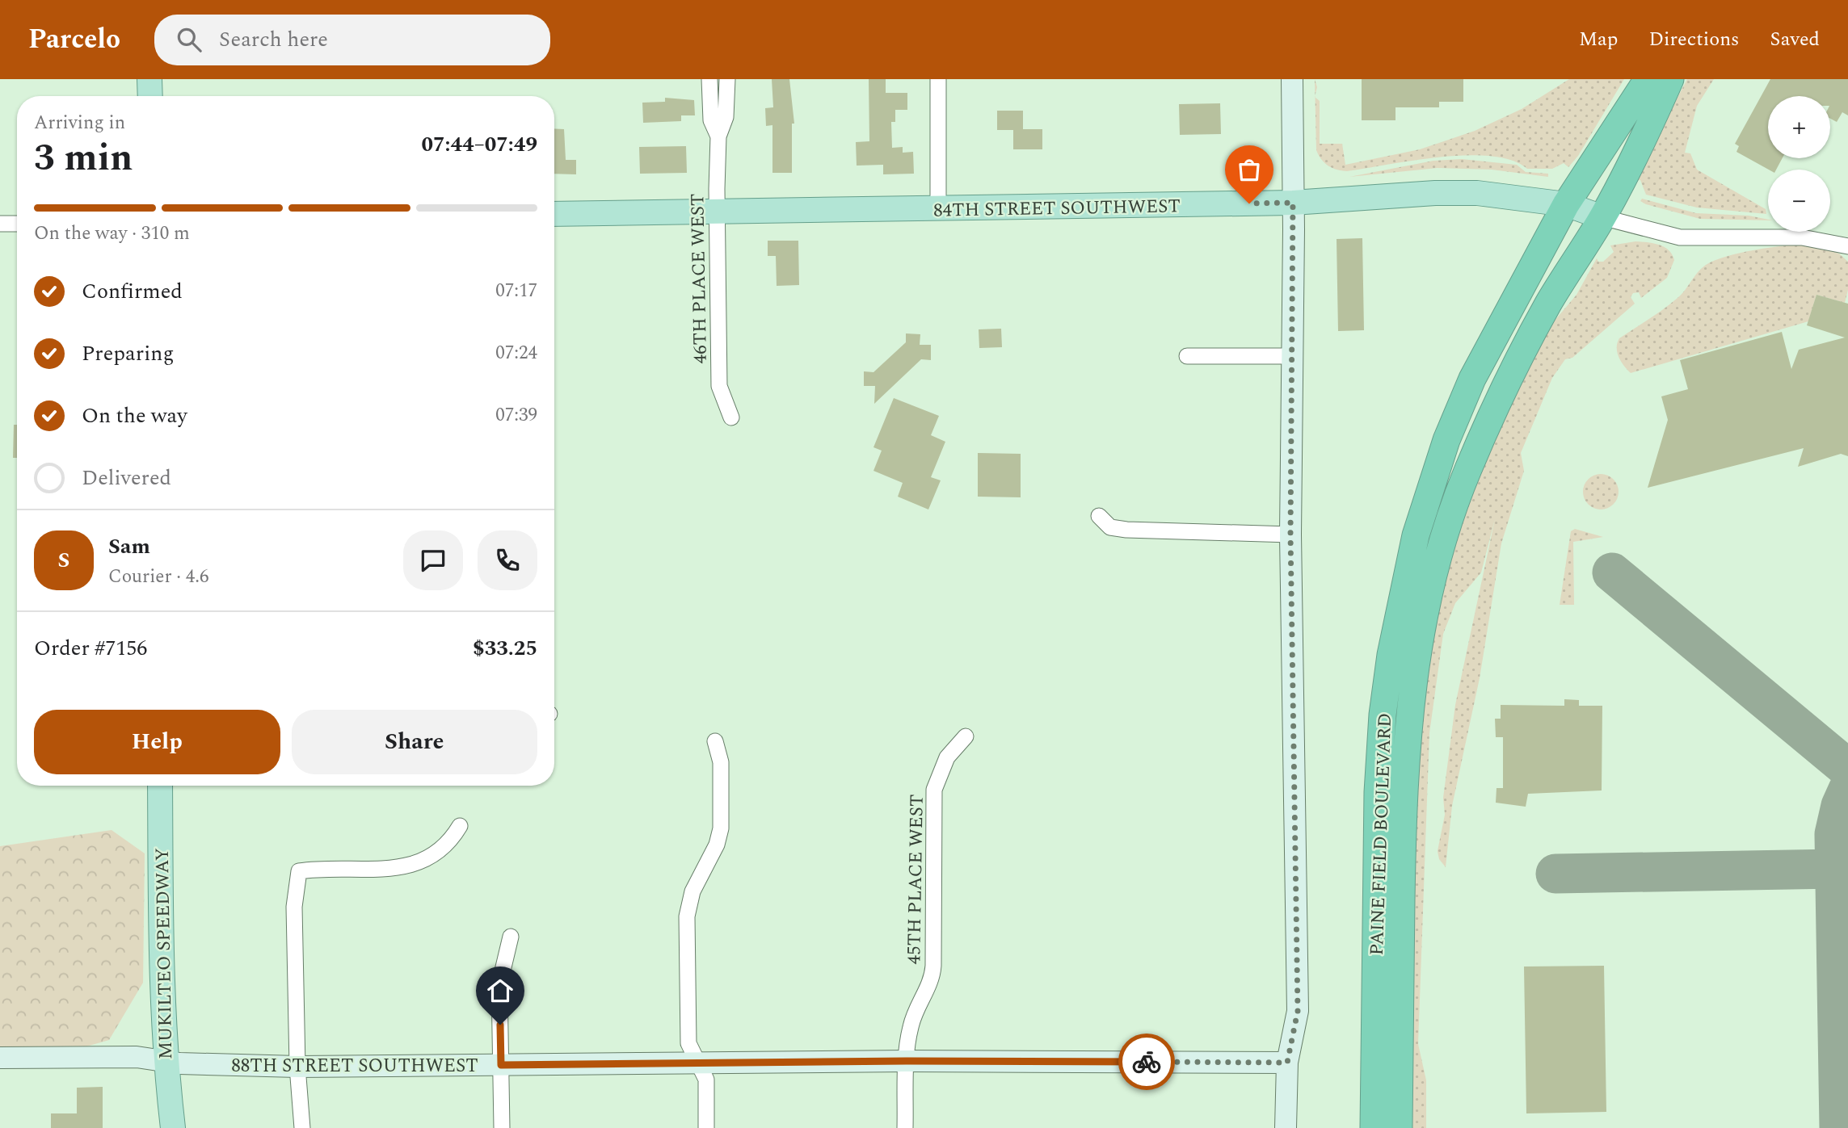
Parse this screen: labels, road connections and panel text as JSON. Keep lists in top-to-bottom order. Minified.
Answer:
{"streets":{"highway":["PAINE FIELD BOULEVARD"],"main road":["84TH STREET SOUTHWEST","MUKILTEO SPEEDWAY"],"street":["46TH PLACE WEST","45TH PLACE WEST","88TH STREET SOUTHWEST"]},"crossings":[["84TH STREET SOUTHWEST","46TH PLACE WEST"],["84TH STREET SOUTHWEST","PAINE FIELD BOULEVARD"],["45TH PLACE WEST","88TH STREET SOUTHWEST"],["MUKILTEO SPEEDWAY","88TH STREET SOUTHWEST"]],"page":{"header":"Parcelo","search":"Search here","nav":["Map","Directions","Saved"],"map_buttons":["+","−"],"heading":["3 min","Arriving in","07:44–07:49"],"panel":["Sam","Courier · 4.6","Order #7156","$33.25"],"bar":"On the way · 310 m","list":[["Confirmed","07:17"],["Preparing","07:24"],["On the way","07:39"],"Delivered"],"round":"S","buttons":["Help","Share"]}}
